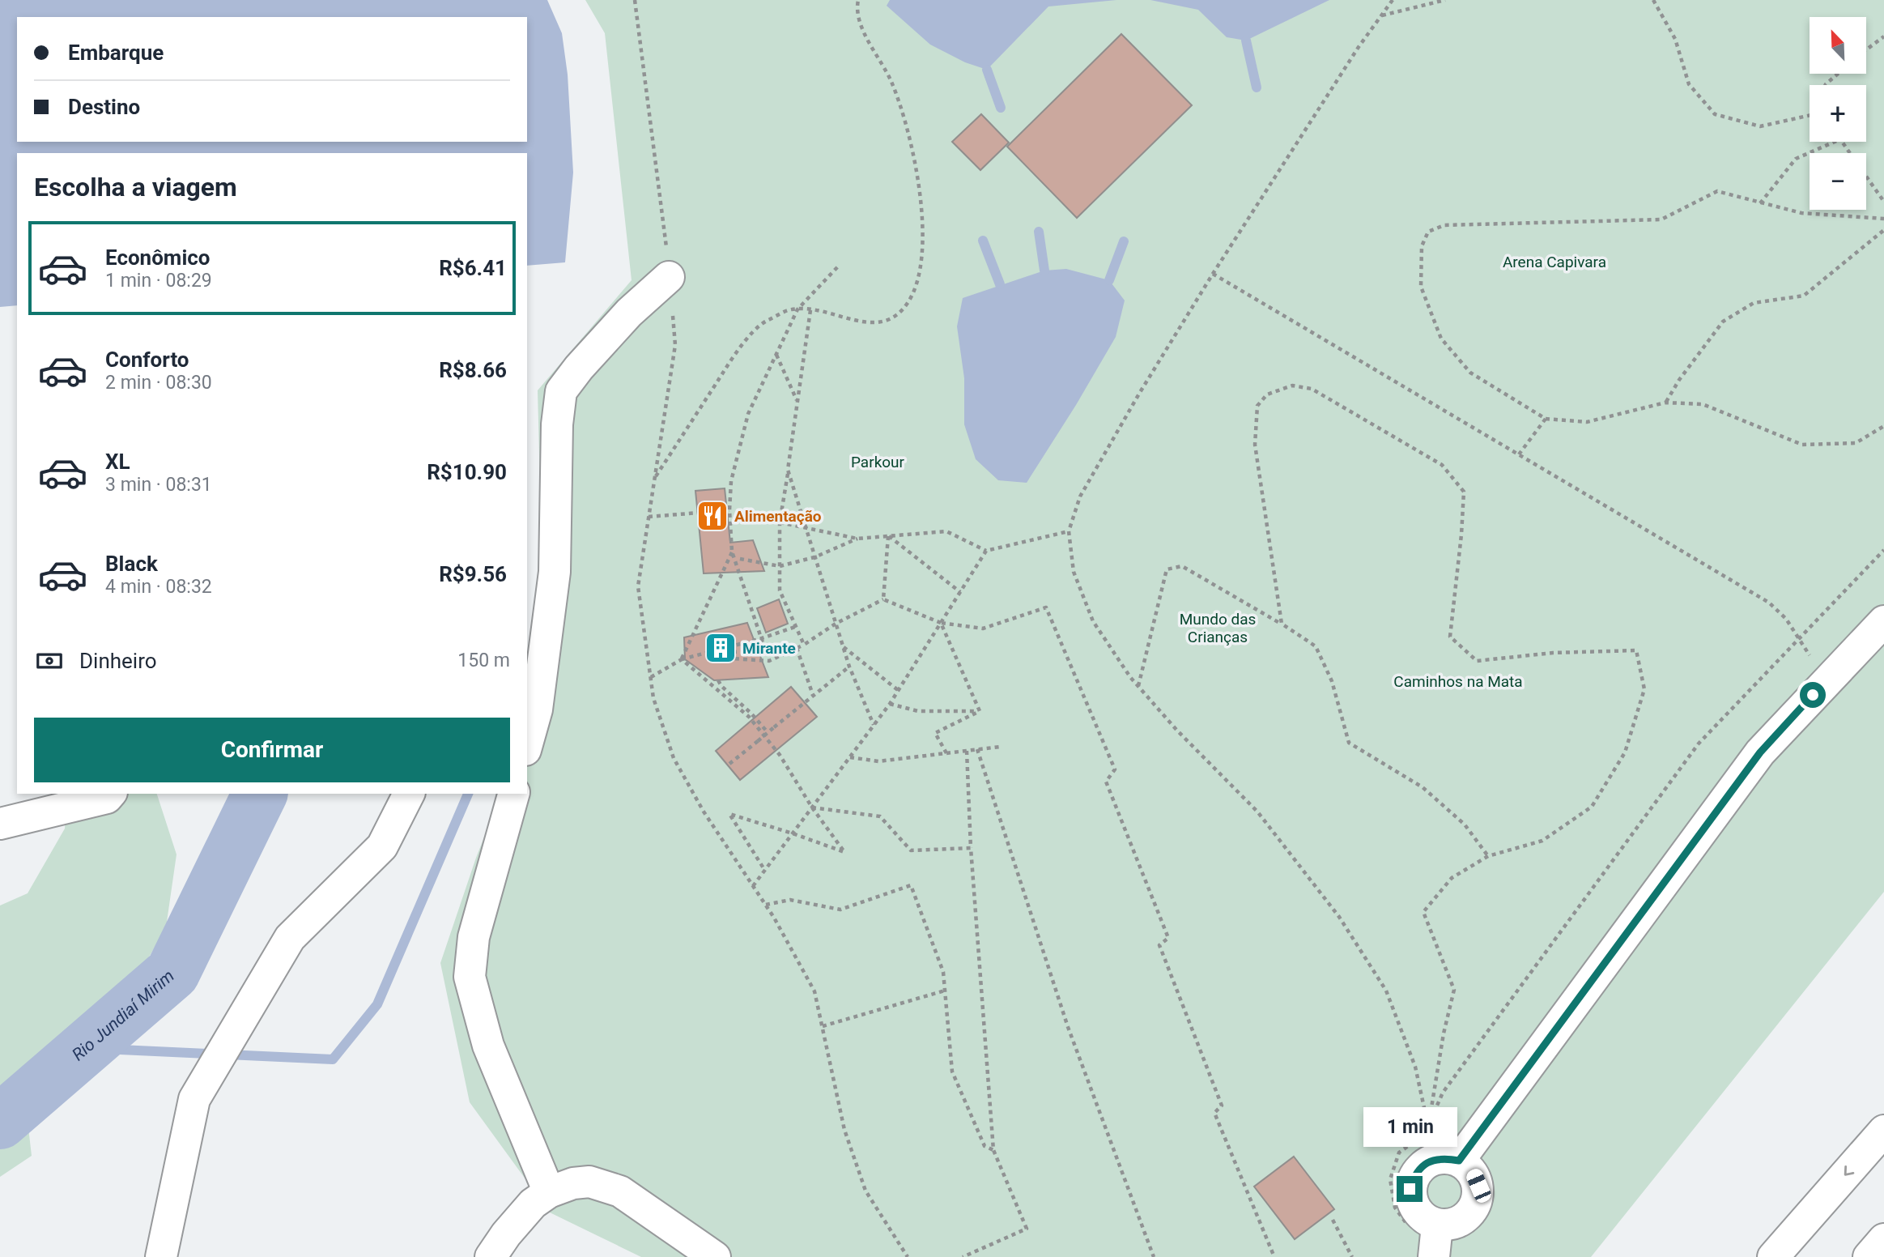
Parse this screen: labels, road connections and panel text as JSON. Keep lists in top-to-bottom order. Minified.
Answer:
{"water":["Rio Jundiaí Mirim"],"parks":["Arena Capivara","Parkour","Mundo das Crianças","Caminhos na Mata"],"places":{"restaurant":["Alimentação"],"building":["Mirante"]},"north":"top left","page":{"map_buttons":["+","−"],"banner":["Embarque","Destino"],"heading":"Escolha a viagem","list":[{"name":"Econômico","note":"1 min · 08:29","value":"R$6.41"},{"name":"Conforto","note":"2 min · 08:30","value":"R$8.66"},{"name":"XL","note":"3 min · 08:31","value":"R$10.90"},{"name":"Black","note":"4 min · 08:32","value":"R$9.56"}],"pay":["Dinheiro","150 m"],"buttons":"Confirmar","bubble":"1 min"}}
